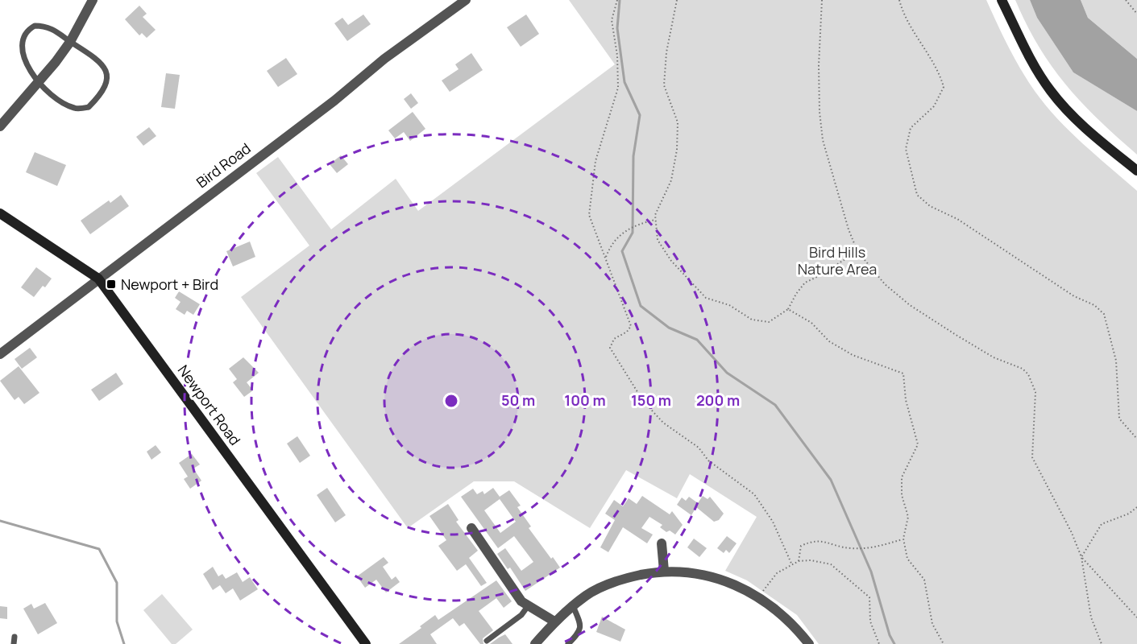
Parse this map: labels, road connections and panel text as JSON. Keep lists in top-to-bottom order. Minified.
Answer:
{"streets":{"street":["Bird Road","Newport Road"]},"crossings":[["Bird Road","Newport Road"]],"parks":["Bird Hills Nature Area"],"places":{"transit":["Newport + Bird"]},"rings":["50 m","100 m","150 m","200 m"]}
